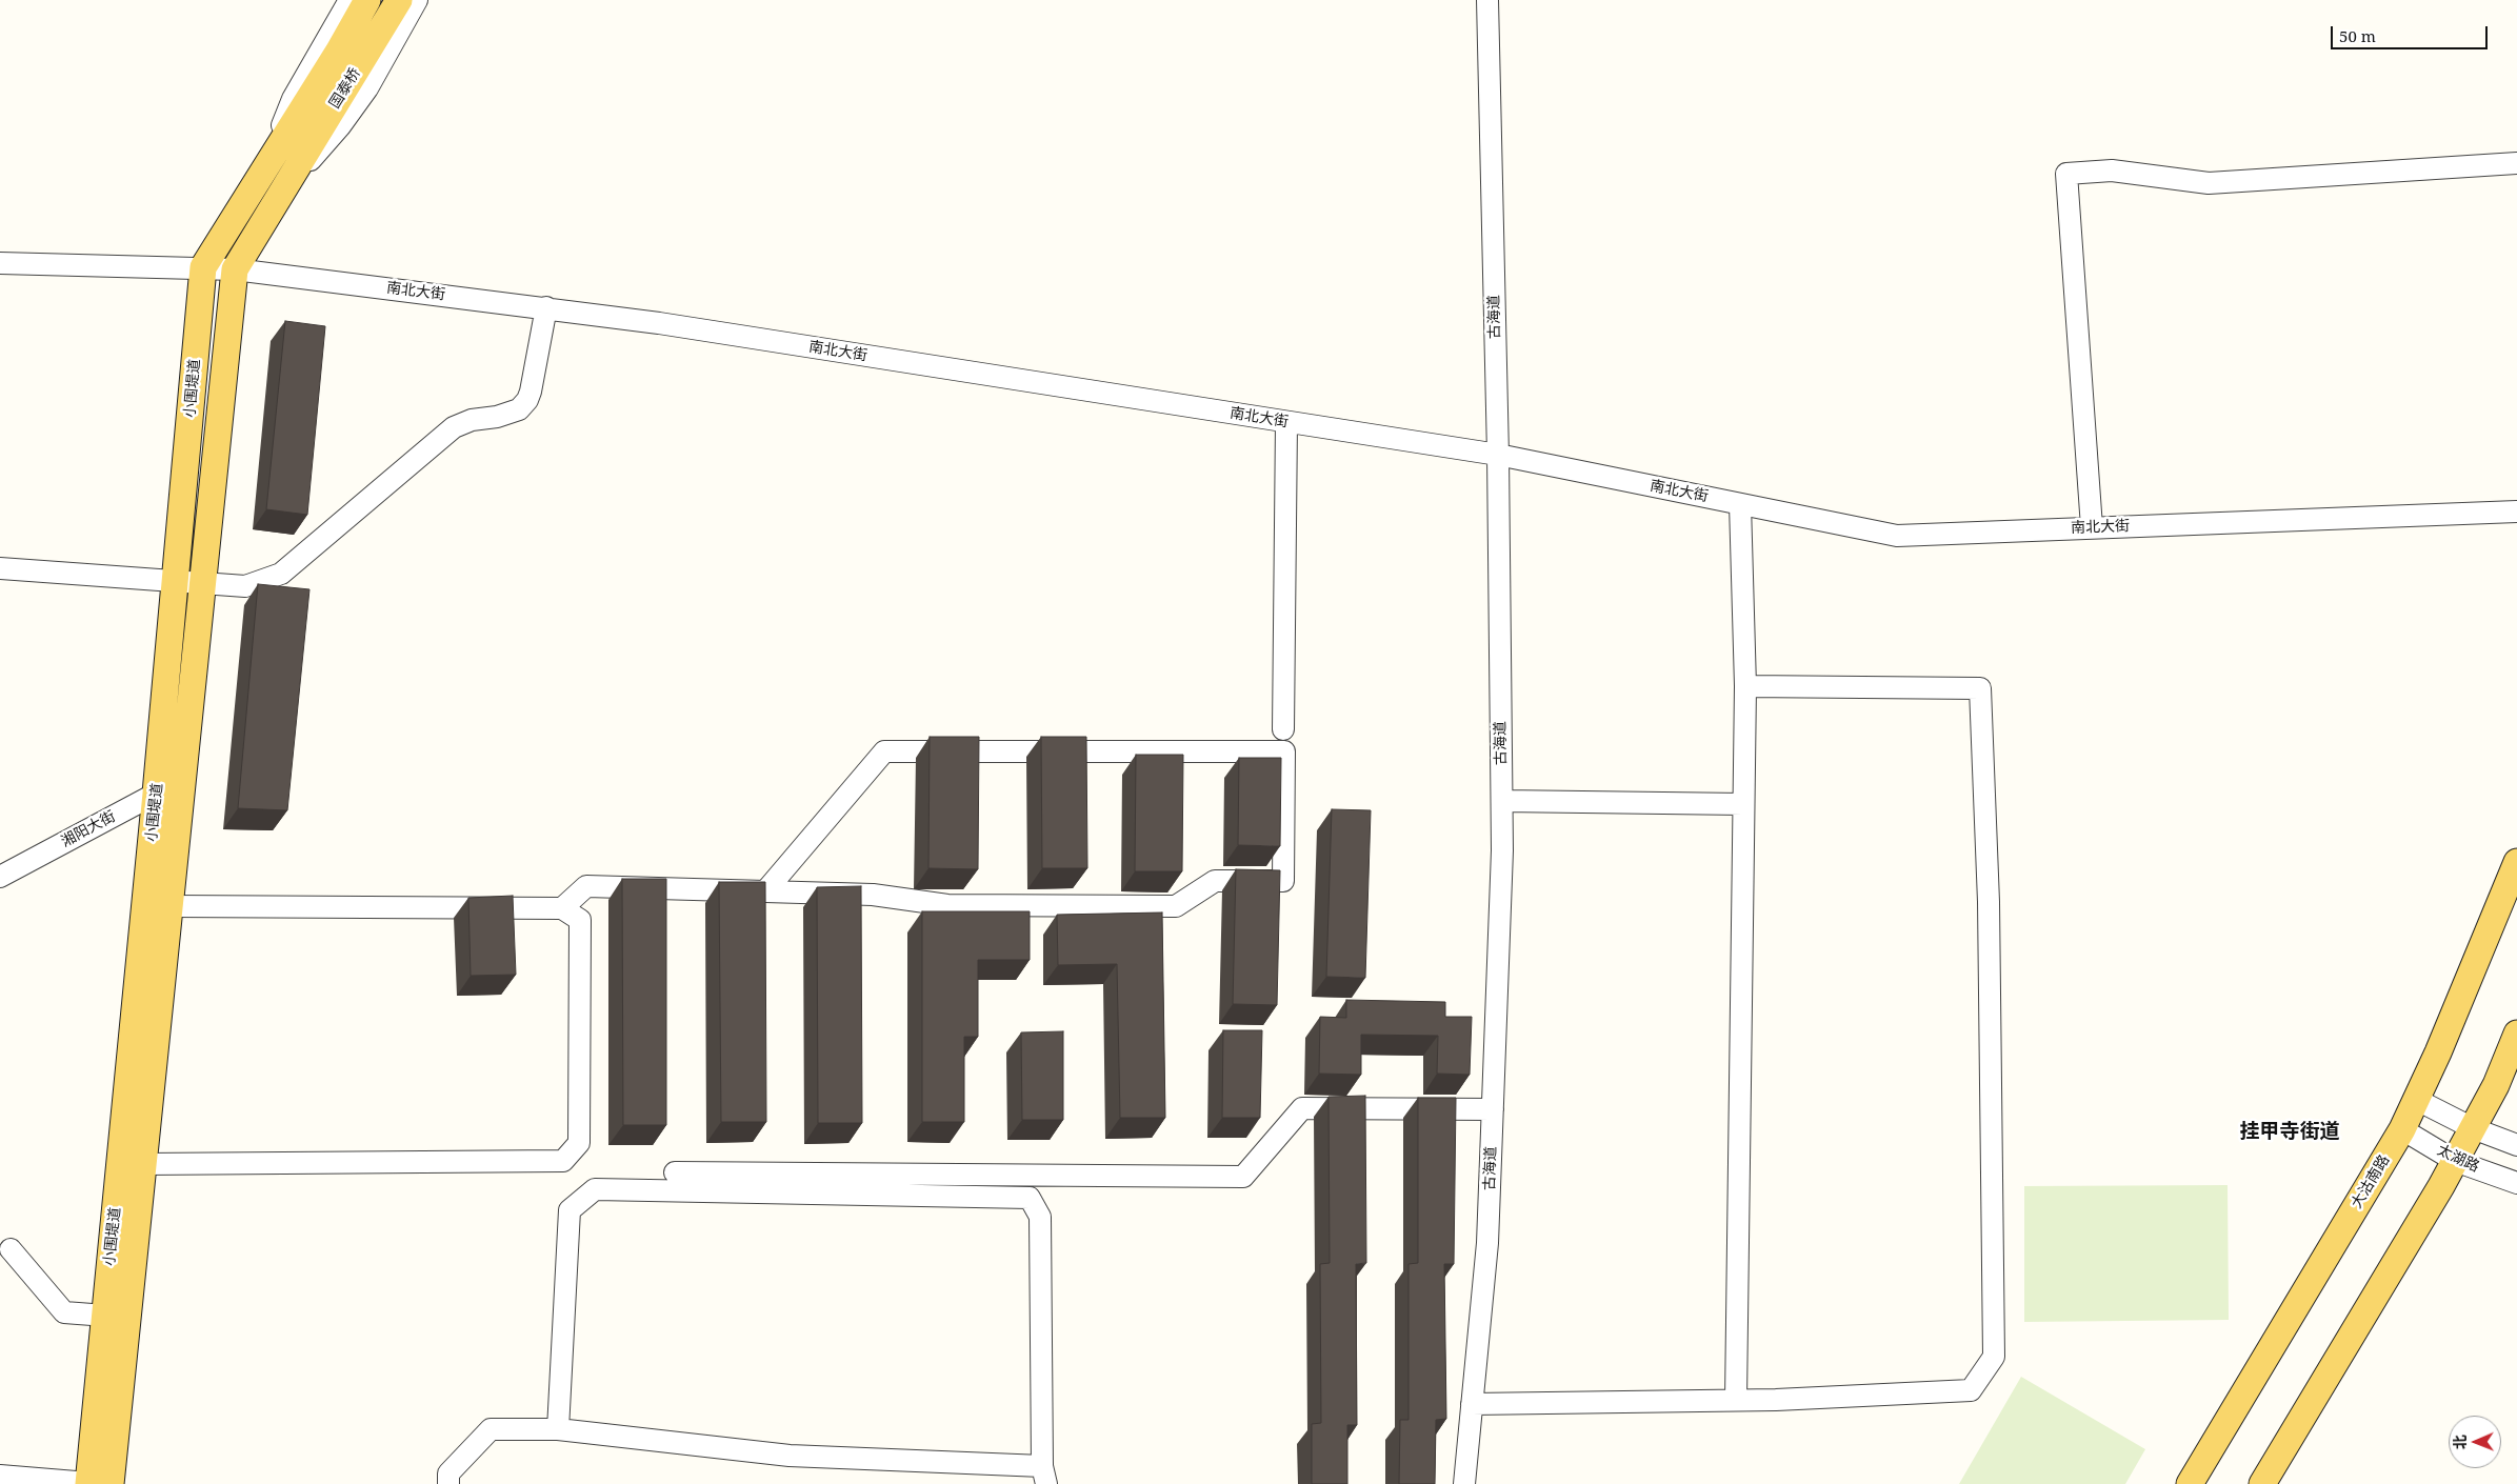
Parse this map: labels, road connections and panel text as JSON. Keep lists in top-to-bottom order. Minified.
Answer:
{"streets":{"main road":["国泰桥","小围堤道","大沽南路"],"street":["南北大街","古海道","湘阳大街","太湖路"]},"crossings":[["国泰桥","小围堤道"],["南北大街","古海道"],["南北大街","小围堤道"],["小围堤道","湘阳大街"],["太湖路","大沽南路"]],"districts":["挂甲寺街道"],"scale_bar":"50 m","north":"left"}
